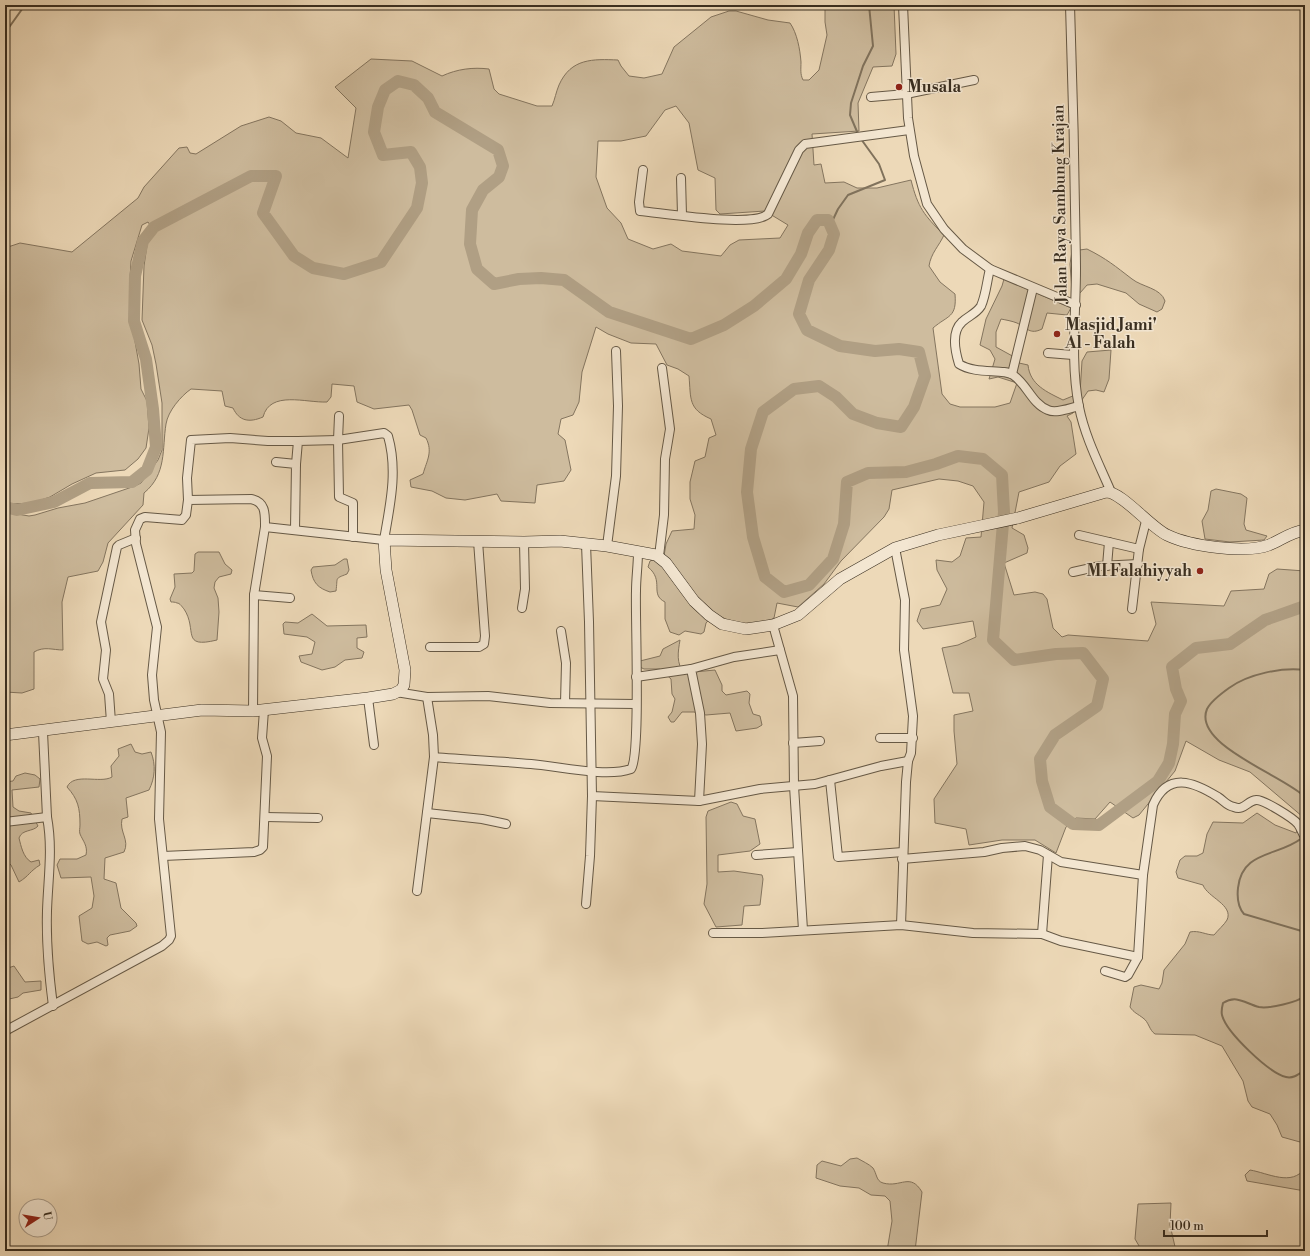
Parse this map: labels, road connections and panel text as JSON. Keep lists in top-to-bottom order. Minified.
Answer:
{"streets":{"street":["Jalan Raya Sambung Krajan"]},"places":["Musala","Masjid Jami' Al - Falah","MI Falahiyyah"],"scale_bar":"100 m","north":"right"}
